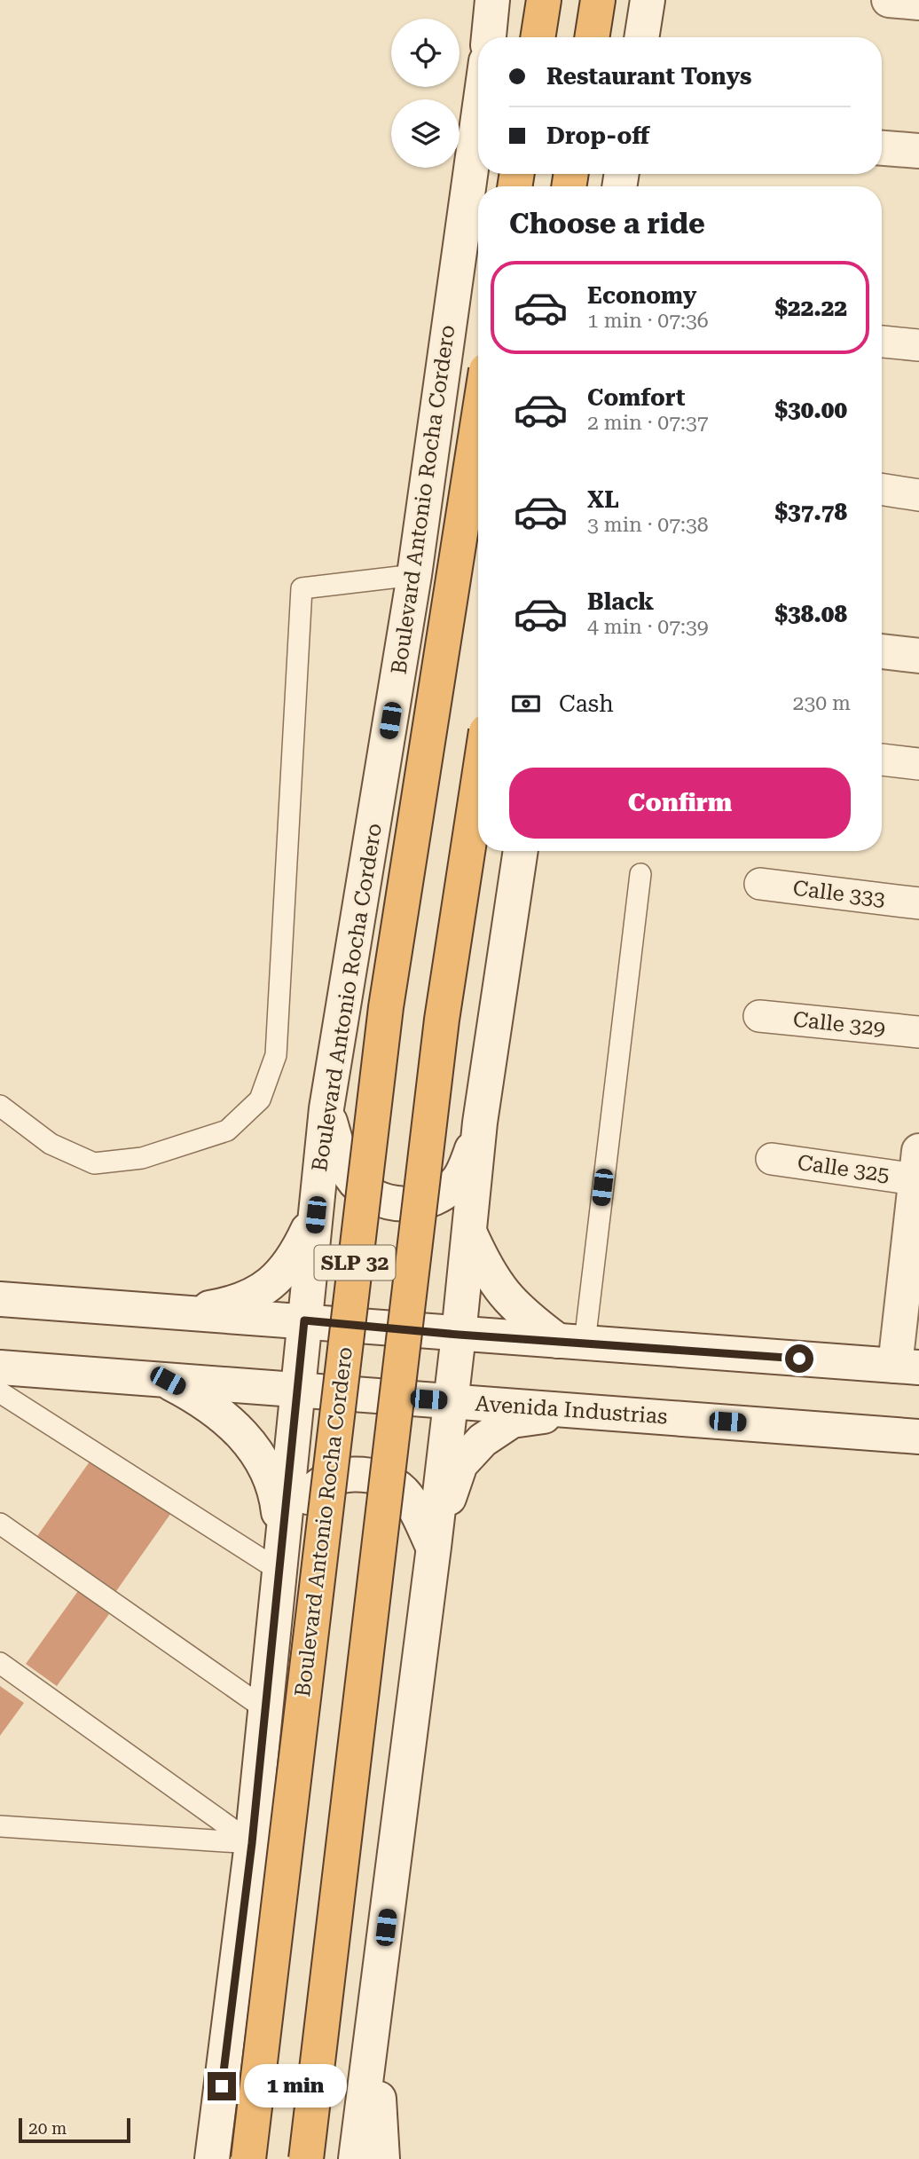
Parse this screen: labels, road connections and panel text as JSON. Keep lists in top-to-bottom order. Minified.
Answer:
{"streets":{"highway":["Boulevard Antonio Rocha Cordero","SLP 32"],"main road":["Avenida Industrias"],"street":["Calle 333","Calle 329","Calle 325"]},"crossings":[["Boulevard Antonio Rocha Cordero","Avenida Industrias"]],"scale_bar":"20 m","page":{"banner":["Restaurant Tonys","Drop-off"],"heading":"Choose a ride","list":[{"name":"Economy","note":"1 min · 07:36","value":"$22.22"},{"name":"Comfort","note":"2 min · 07:37","value":"$30.00"},{"name":"XL","note":"3 min · 07:38","value":"$37.78"},{"name":"Black","note":"4 min · 07:39","value":"$38.08"}],"pay":["Cash","230 m"],"buttons":"Confirm","bubble":"1 min","scale":"20 m"}}
